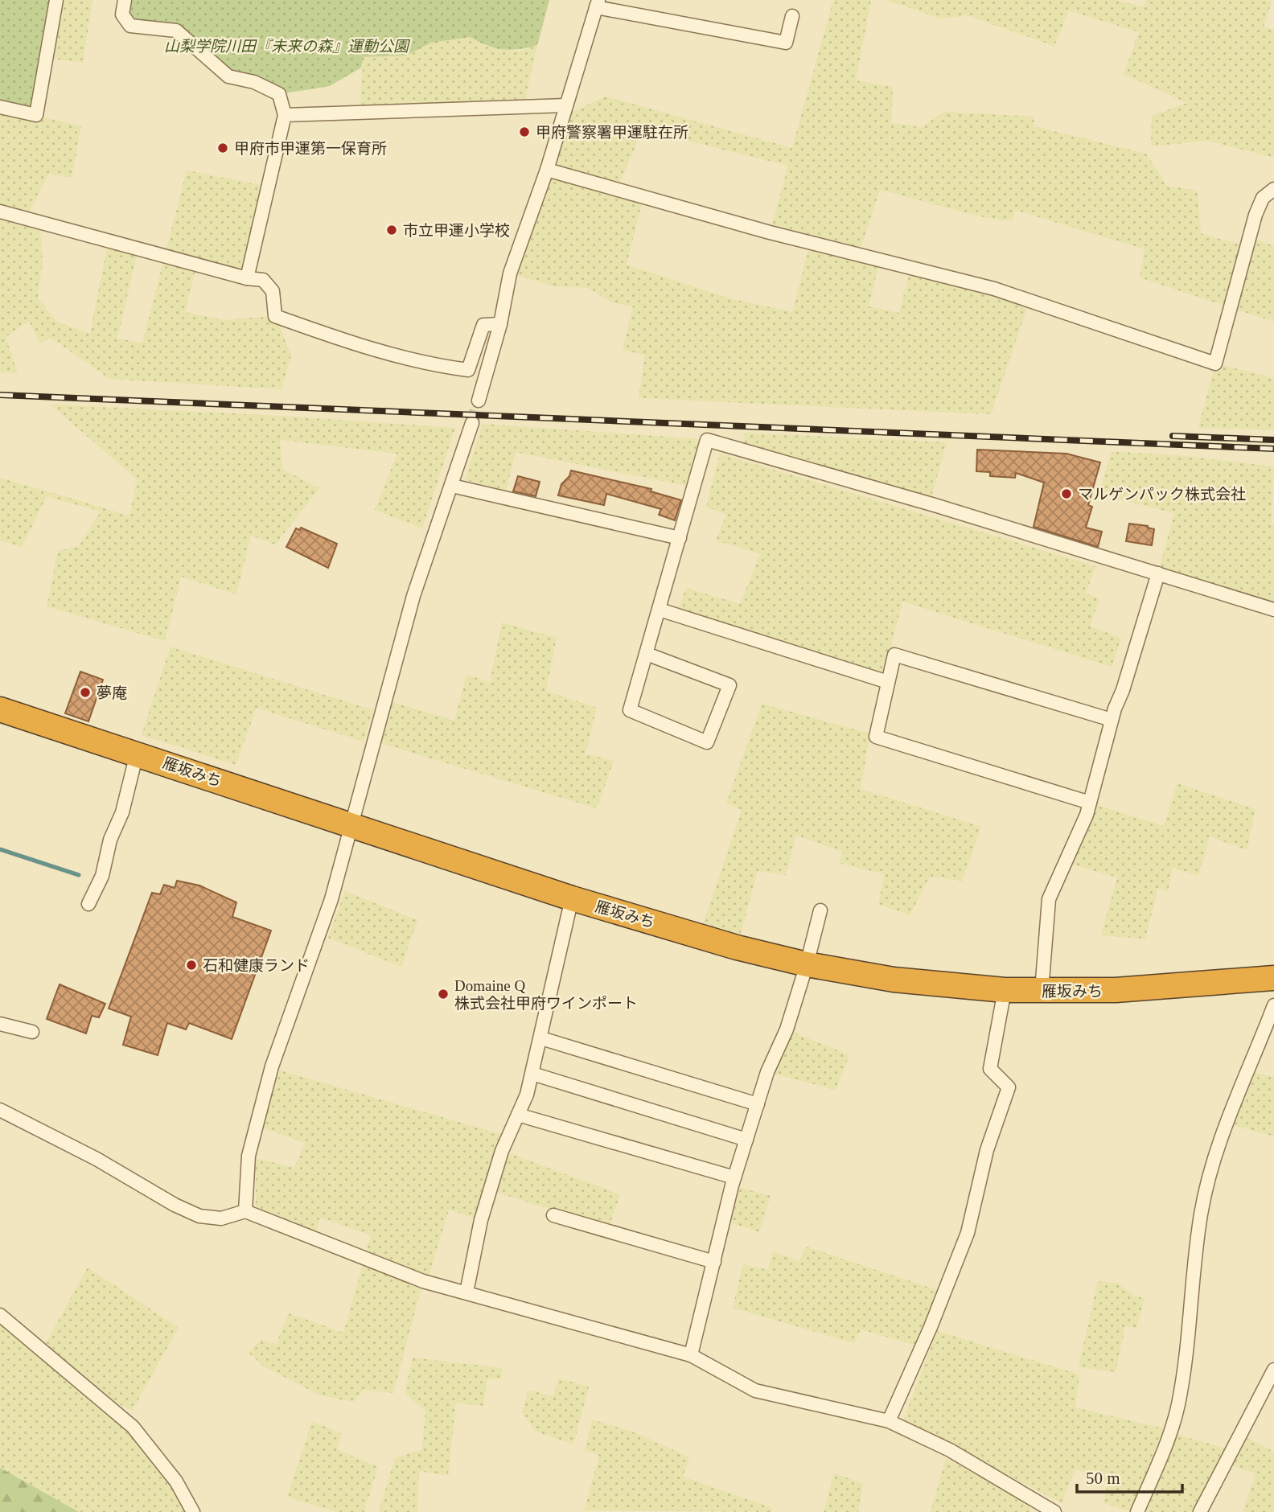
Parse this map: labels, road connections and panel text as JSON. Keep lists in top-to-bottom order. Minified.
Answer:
{"streets":{"highway":["雁坂みち"]},"parks":["山梨学院川田『未来の森』運動公園"],"places":["甲府警察署甲運駐在所","甲府市甲運第一保育所","市立甲運小学校","マルゲンパック株式会社","夢庵","石和健康ランド","Domaine Q 株式会社甲府ワインポート"],"scale_bar":"50 m"}
